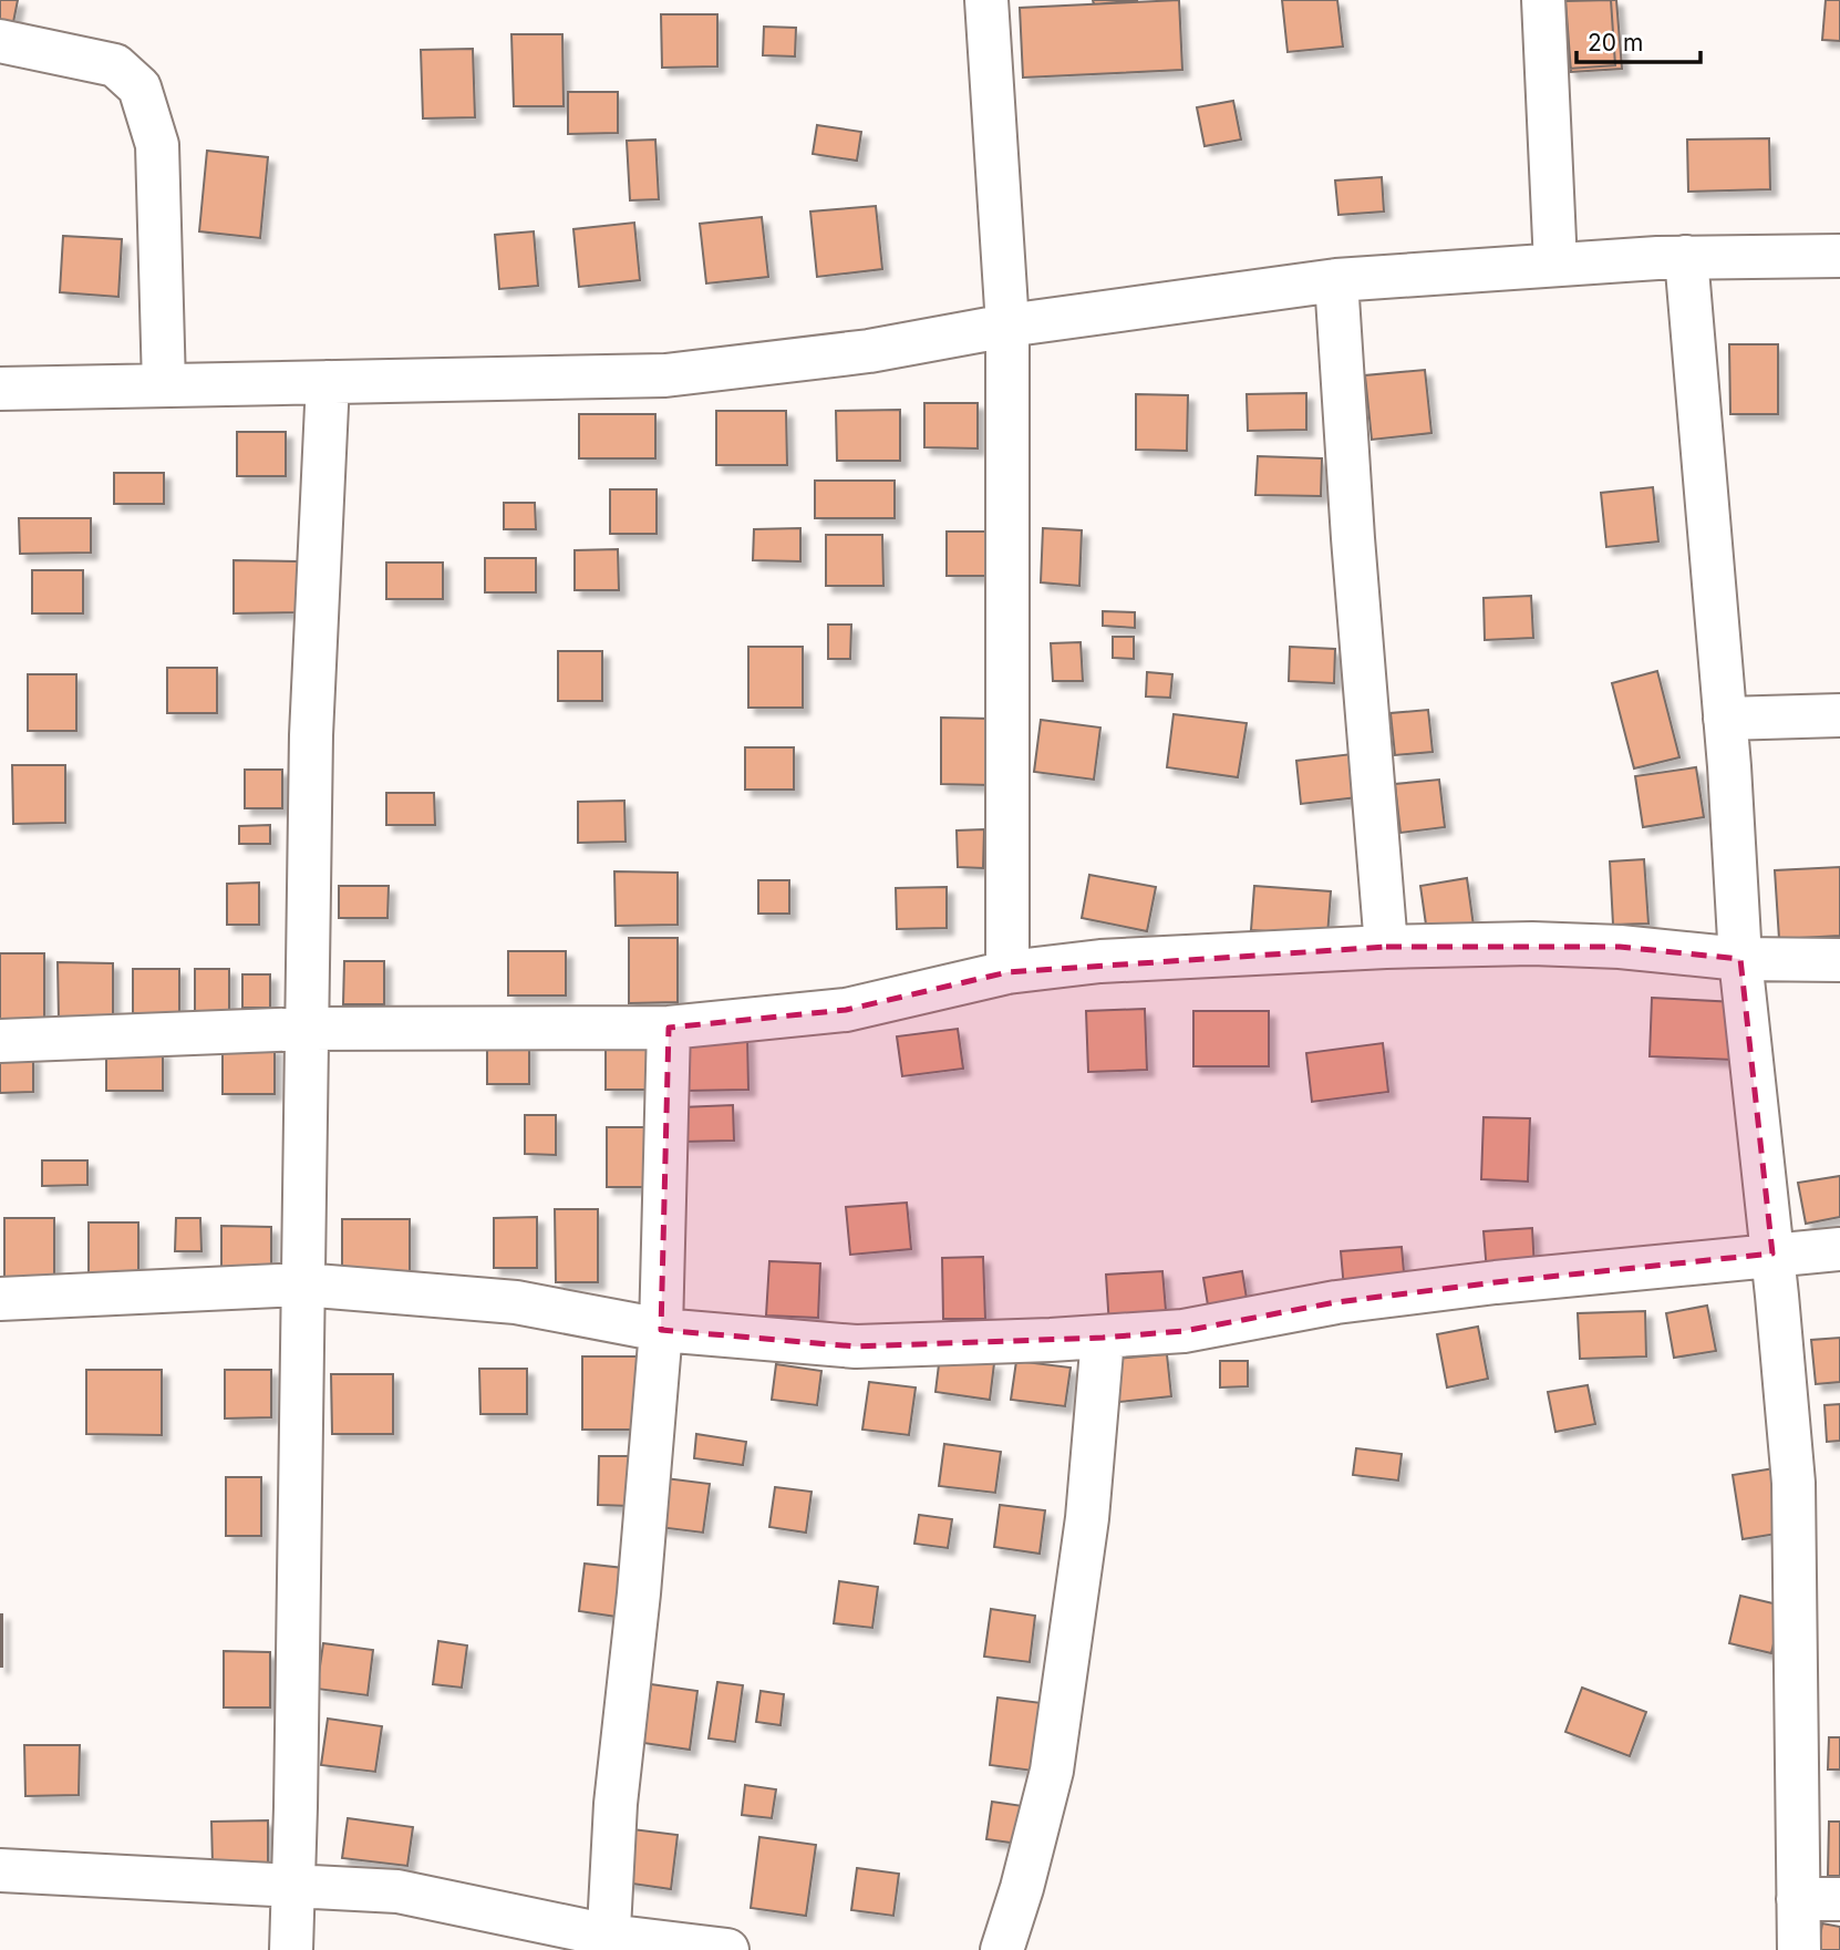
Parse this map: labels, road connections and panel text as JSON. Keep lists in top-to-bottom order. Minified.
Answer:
{"scale_bar":"20 m"}
